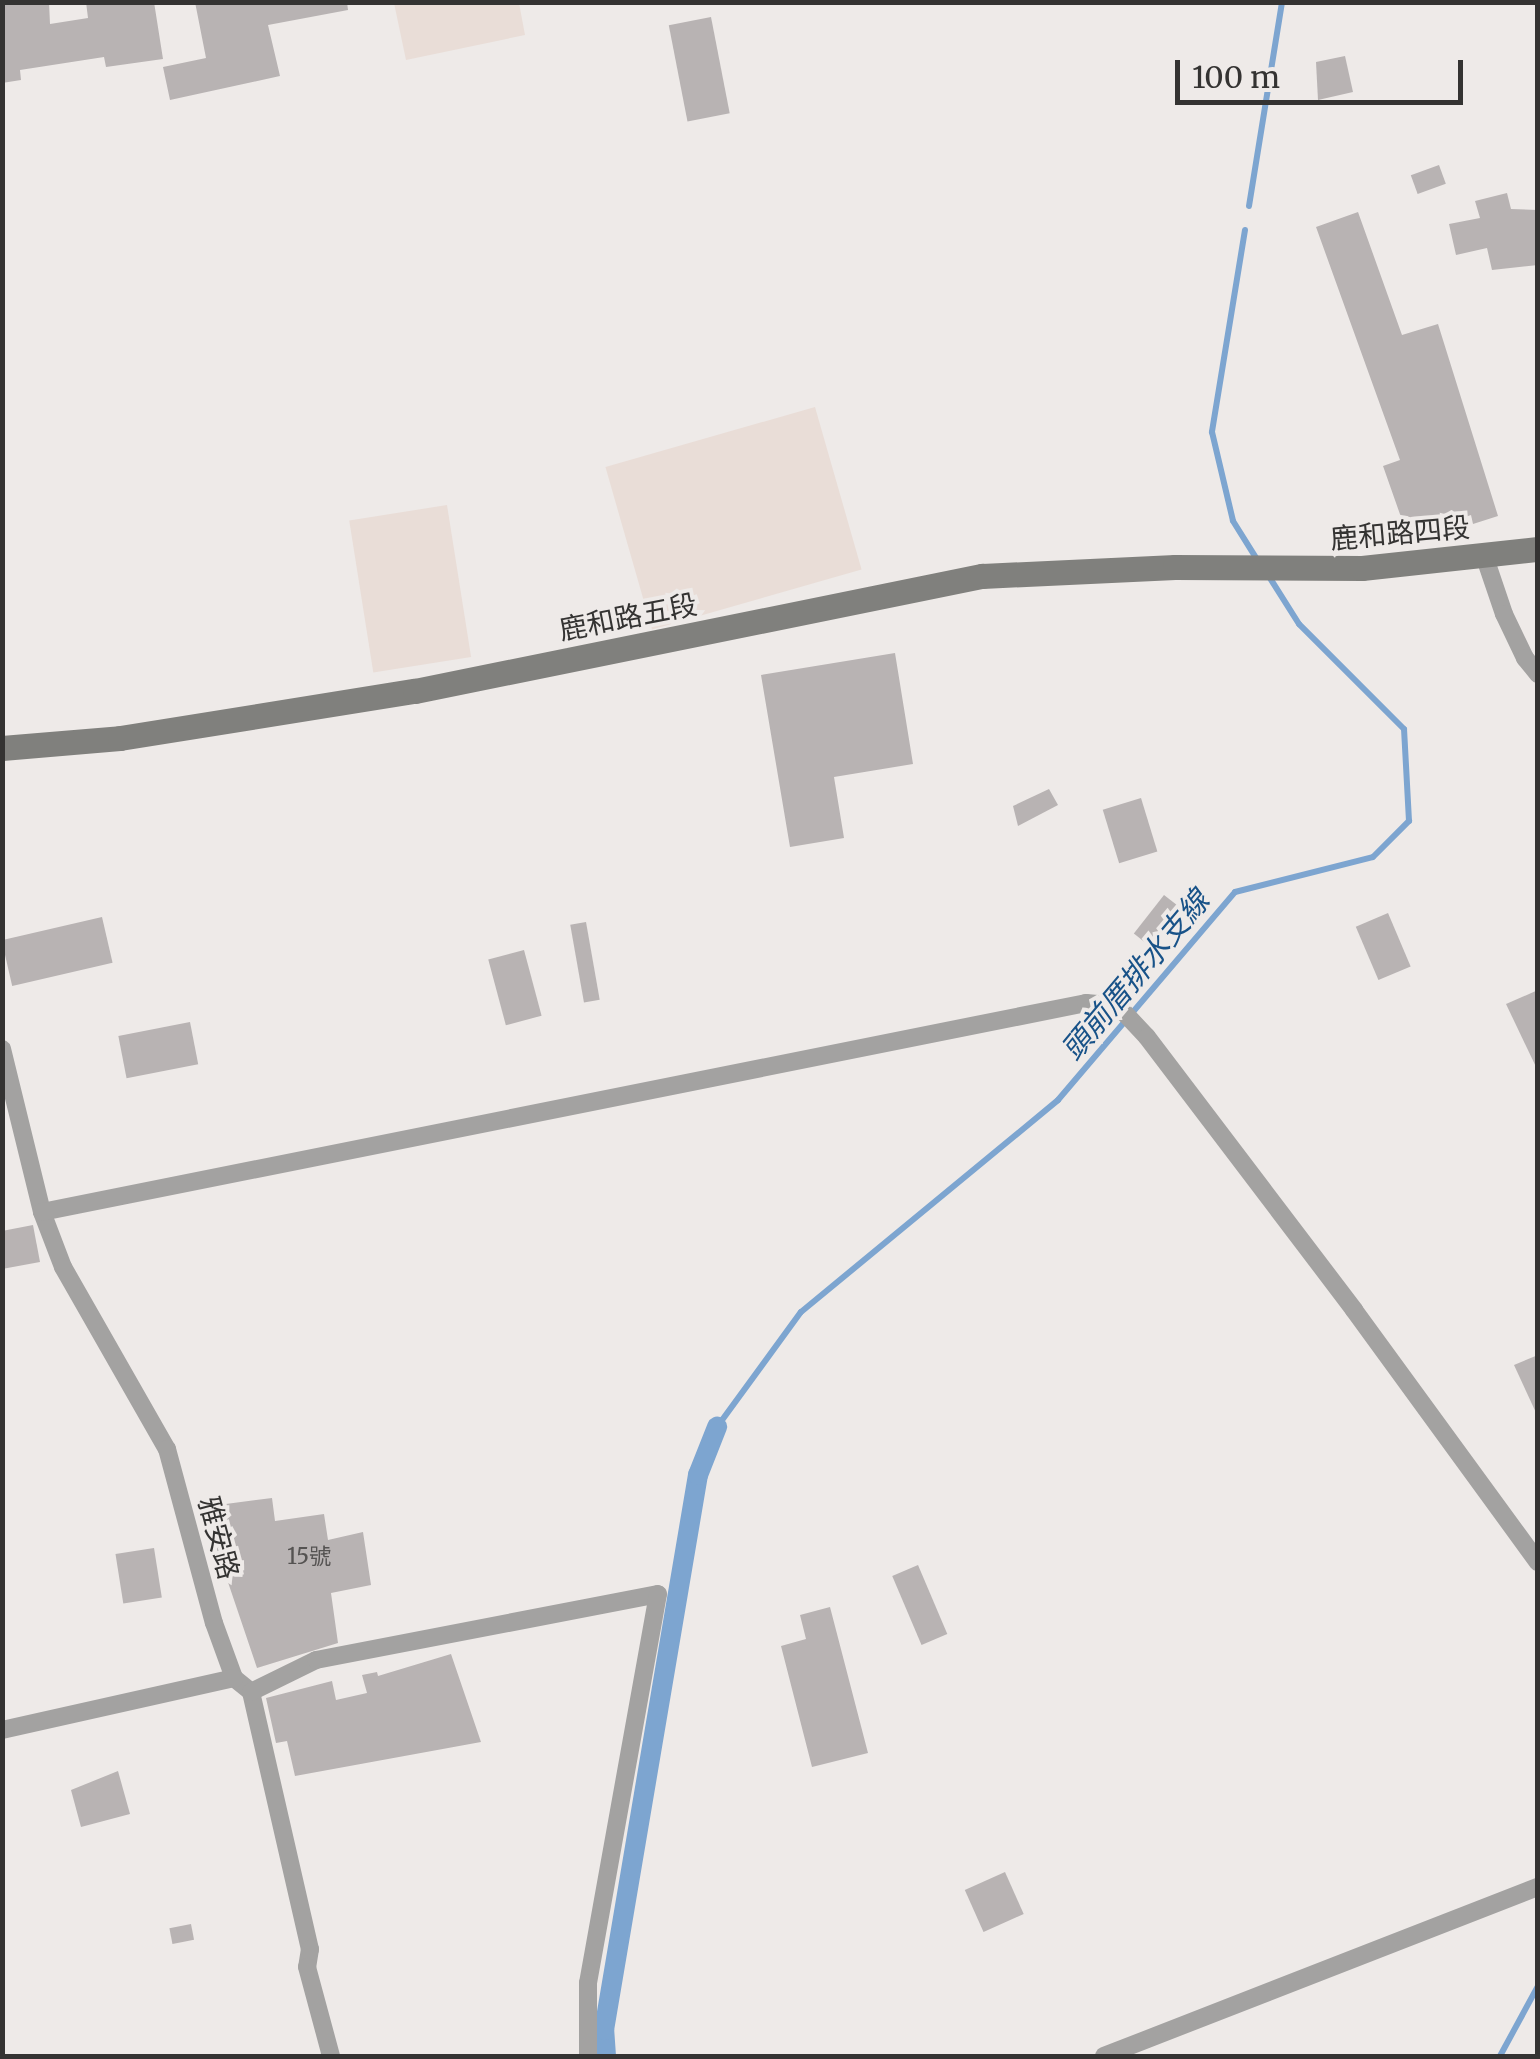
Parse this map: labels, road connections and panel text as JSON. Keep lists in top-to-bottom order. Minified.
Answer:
{"streets":{"main road":["鹿和路四段","鹿和路五段"],"street":["雅安路"]},"crossings":[["鹿和路四段","鹿和路五段"]],"water":["頭前厝排水支線"],"house_numbers":["15號"],"scale_bar":"100 m"}
